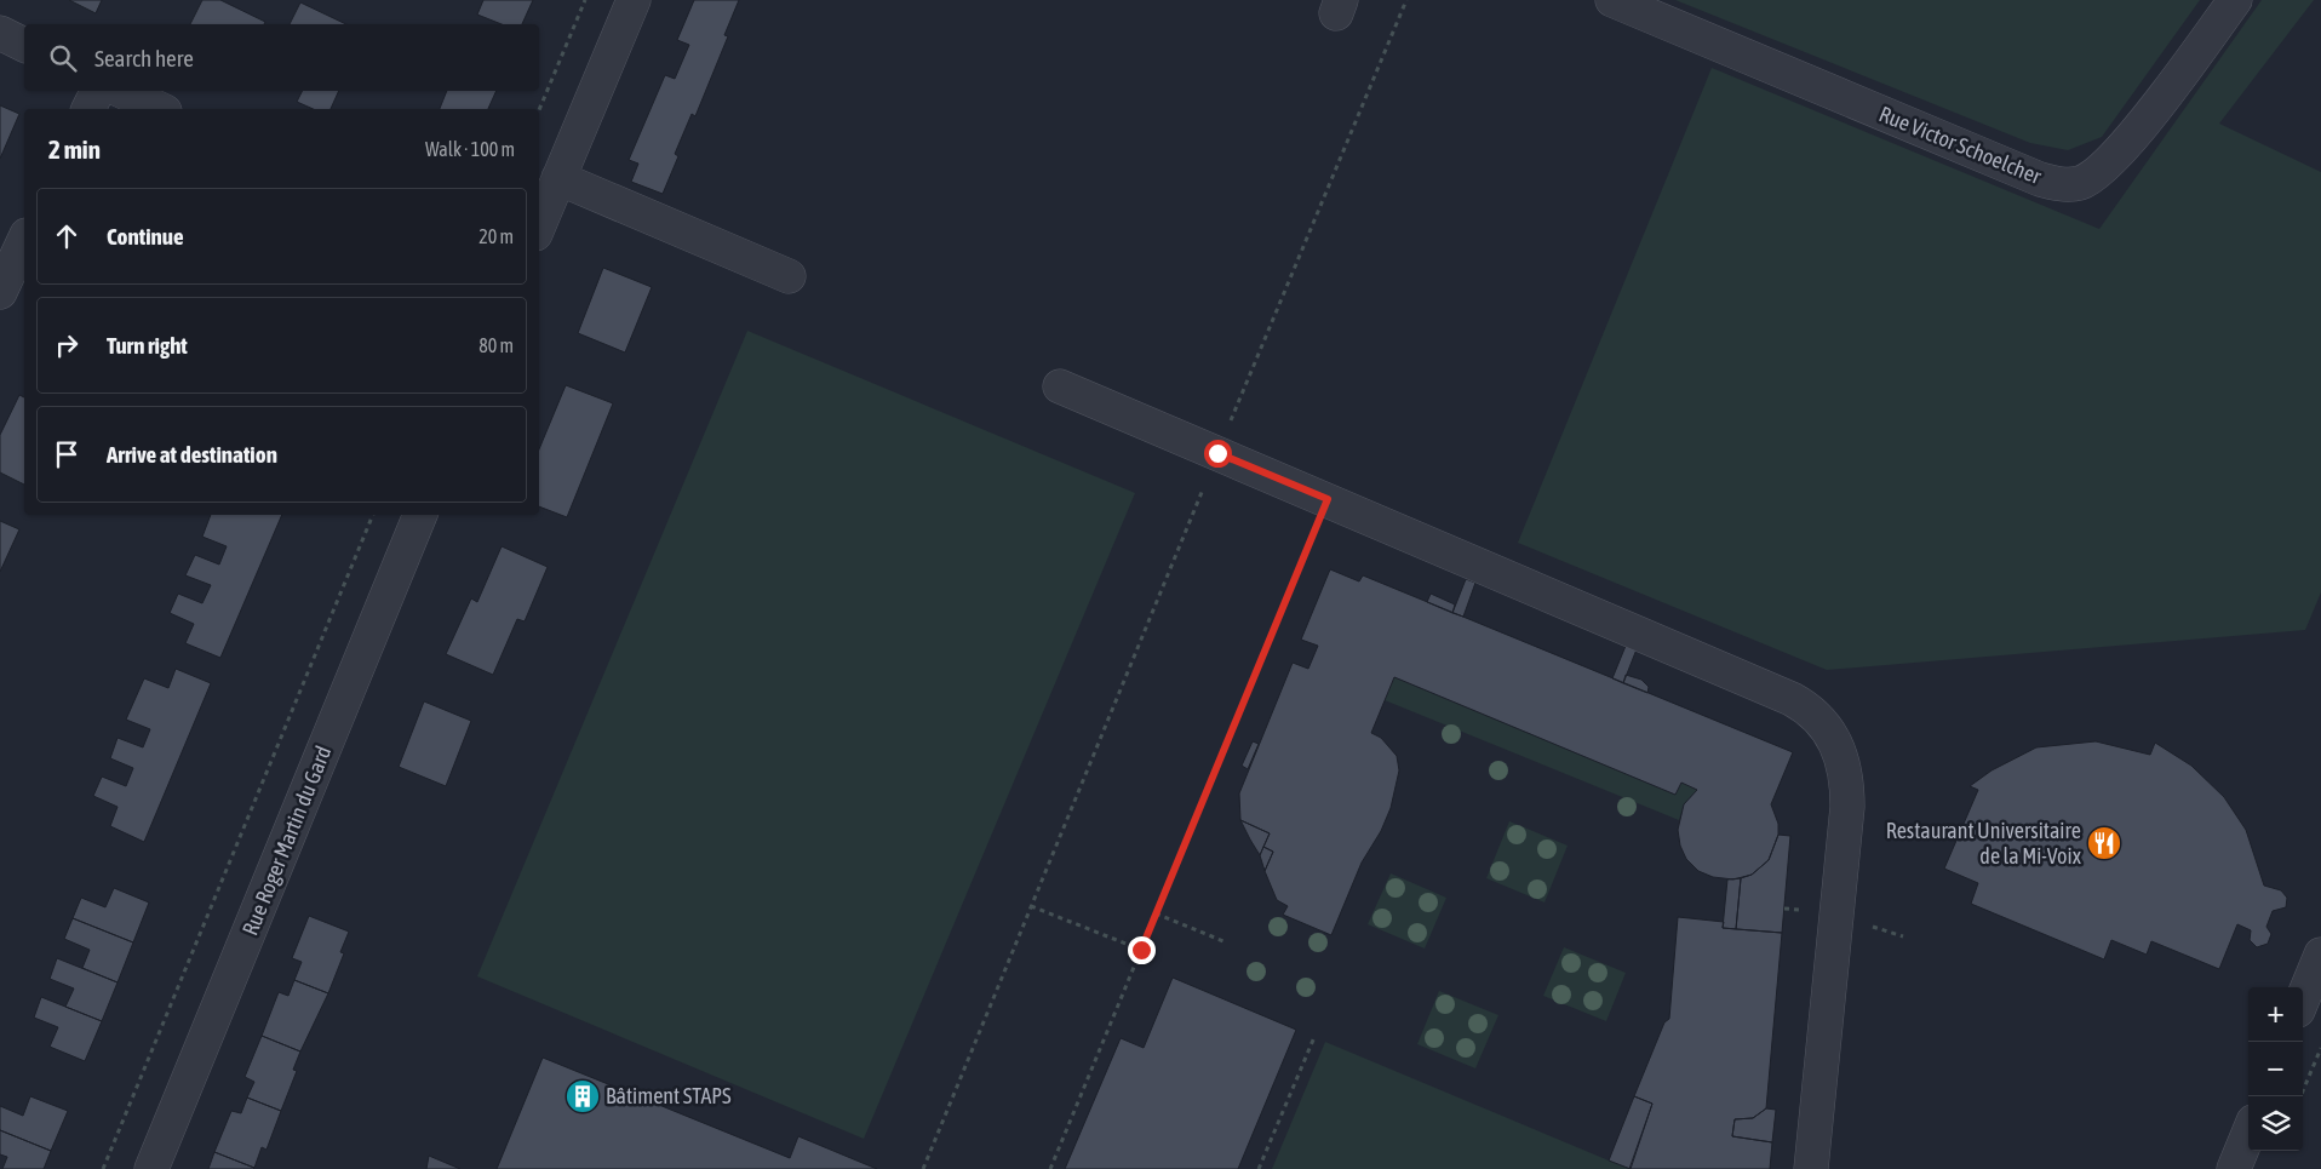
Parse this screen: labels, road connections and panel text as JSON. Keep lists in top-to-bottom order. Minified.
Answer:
{"streets":{"street":["Rue Victor Schoelcher","Rue Roger Martin du Gard"]},"places":{"restaurant":["Restaurant Universitaire de la Mi-Voix"],"building":["Bâtiment STAPS"]},"page":{"search":"Search here","heading":["2 min","Walk · 100 m"],"list":[["Continue","20 m"],["Turn right","80 m"],"Arrive at destination"],"map_buttons":["+","−"]}}
